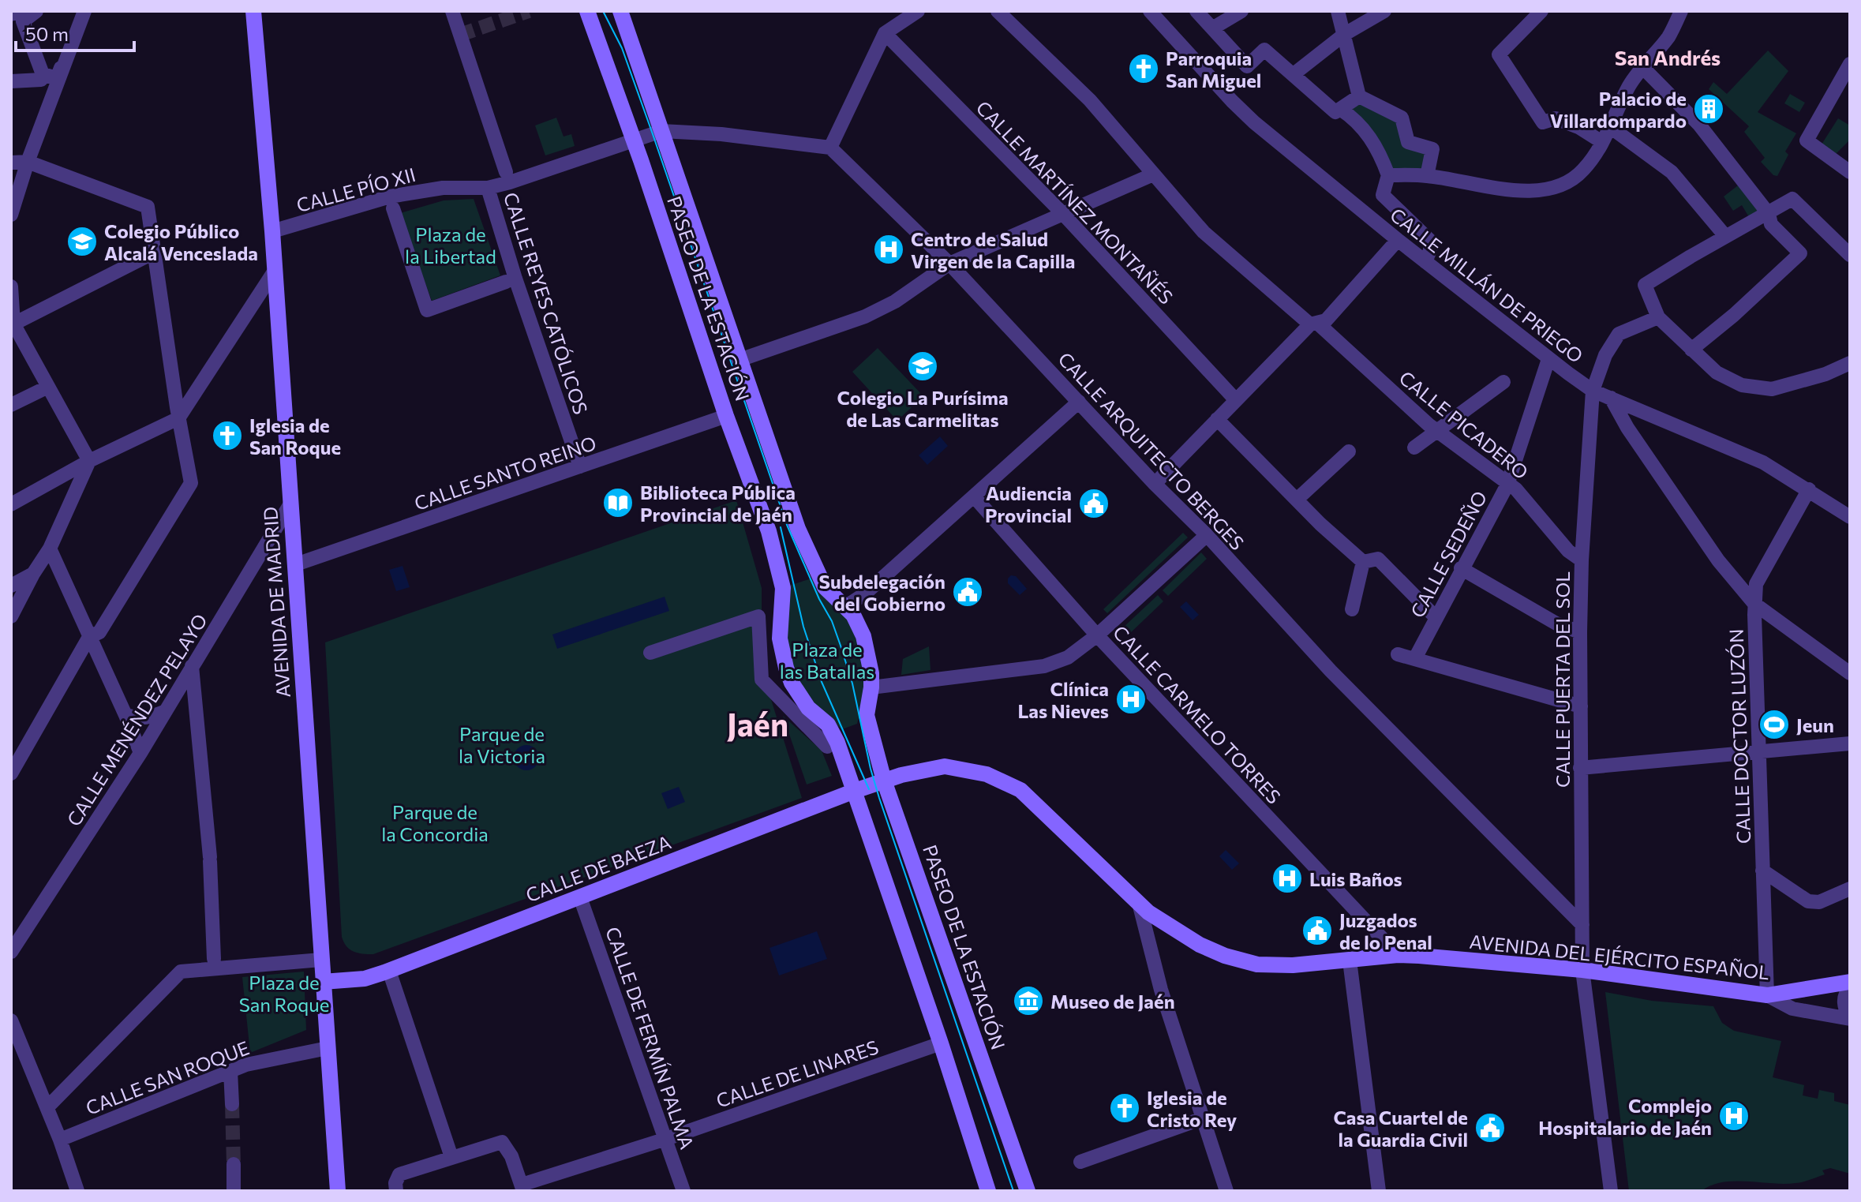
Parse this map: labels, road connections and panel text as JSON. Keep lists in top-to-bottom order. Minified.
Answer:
{"streets":{"street":["CALLE PÍO XII","CALLE MARTÍNEZ MONTAÑÉS","CALLE MILLÁN DE PRIEGO","PASEO DE LA ESTACIÓN","CALLE REYES CATÓLICOS","CALLE PICADERO","CALLE ARQUITECTO BERGES","CALLE SANTO REINO","CALLE SEDEÑO","AVENIDA DE MADRID","CALLE PUERTA DEL SOL","CALLE CARMELO TORRES","CALLE MENÉNDEZ PELAYO","CALLE DOCTOR LUZÓN","CALLE DE BAEZA","AVENIDA DEL EJÉRCITO ESPAÑOL","CALLE DE FERMÍN PALMA","CALLE DE LINARES","CALLE SAN ROQUE"]},"crossings":[["CALLE PÍO XII","PASEO DE LA ESTACIÓN"],["CALLE PÍO XII","CALLE REYES CATÓLICOS"],["CALLE PÍO XII","AVENIDA DE MADRID"],["CALLE MILLÁN DE PRIEGO","CALLE SEDEÑO"],["CALLE MILLÁN DE PRIEGO","CALLE PUERTA DEL SOL"],["CALLE MILLÁN DE PRIEGO","CALLE DOCTOR LUZÓN"],["PASEO DE LA ESTACIÓN","CALLE SANTO REINO"],["PASEO DE LA ESTACIÓN","CALLE DE BAEZA"],["PASEO DE LA ESTACIÓN","AVENIDA DEL EJÉRCITO ESPAÑOL"],["CALLE REYES CATÓLICOS","CALLE SANTO REINO"],["CALLE PICADERO","CALLE SEDEÑO"],["CALLE PICADERO","CALLE PUERTA DEL SOL"],["CALLE ARQUITECTO BERGES","CALLE PUERTA DEL SOL"],["CALLE SANTO REINO","AVENIDA DE MADRID"],["AVENIDA DE MADRID","CALLE MENÉNDEZ PELAYO"],["AVENIDA DE MADRID","CALLE DE BAEZA"],["AVENIDA DE MADRID","CALLE SAN ROQUE"],["CALLE PUERTA DEL SOL","AVENIDA DEL EJÉRCITO ESPAÑOL"],["CALLE CARMELO TORRES","AVENIDA DEL EJÉRCITO ESPAÑOL"],["CALLE DOCTOR LUZÓN","AVENIDA DEL EJÉRCITO ESPAÑOL"],["CALLE DE BAEZA","AVENIDA DEL EJÉRCITO ESPAÑOL"],["CALLE DE BAEZA","CALLE DE FERMÍN PALMA"],["CALLE DE FERMÍN PALMA","CALLE DE LINARES"]],"districts":["San Andrés","Jaén"],"parks":["Plaza de la Libertad","Plaza de las Batallas","Parque de la Victoria","Parque de la Concordia","Plaza de San Roque"],"places":{"church":["Parroquia San Miguel","Iglesia de San Roque","Iglesia de Cristo Rey"],"building":["Palacio de Villardompardo"],"school or university":["Colegio Público Alcalá Venceslada","Colegio La Purísima de Las Carmelitas"],"hospital":["Centro de Salud Virgen de la Capilla","Clínica Las Nieves","Luis Baños","Complejo Hospitalario de Jaén"],"library":["Biblioteca Pública Provincial de Jaén"],"public building":["Audiencia Provincial","Subdelegación del Gobierno","Juzgados de lo Penal","Casa Cuartel de la Guardia Civil"],"sports":["Jeun"],"museum":["Museo de Jaén"]},"scale_bar":"50 m"}
